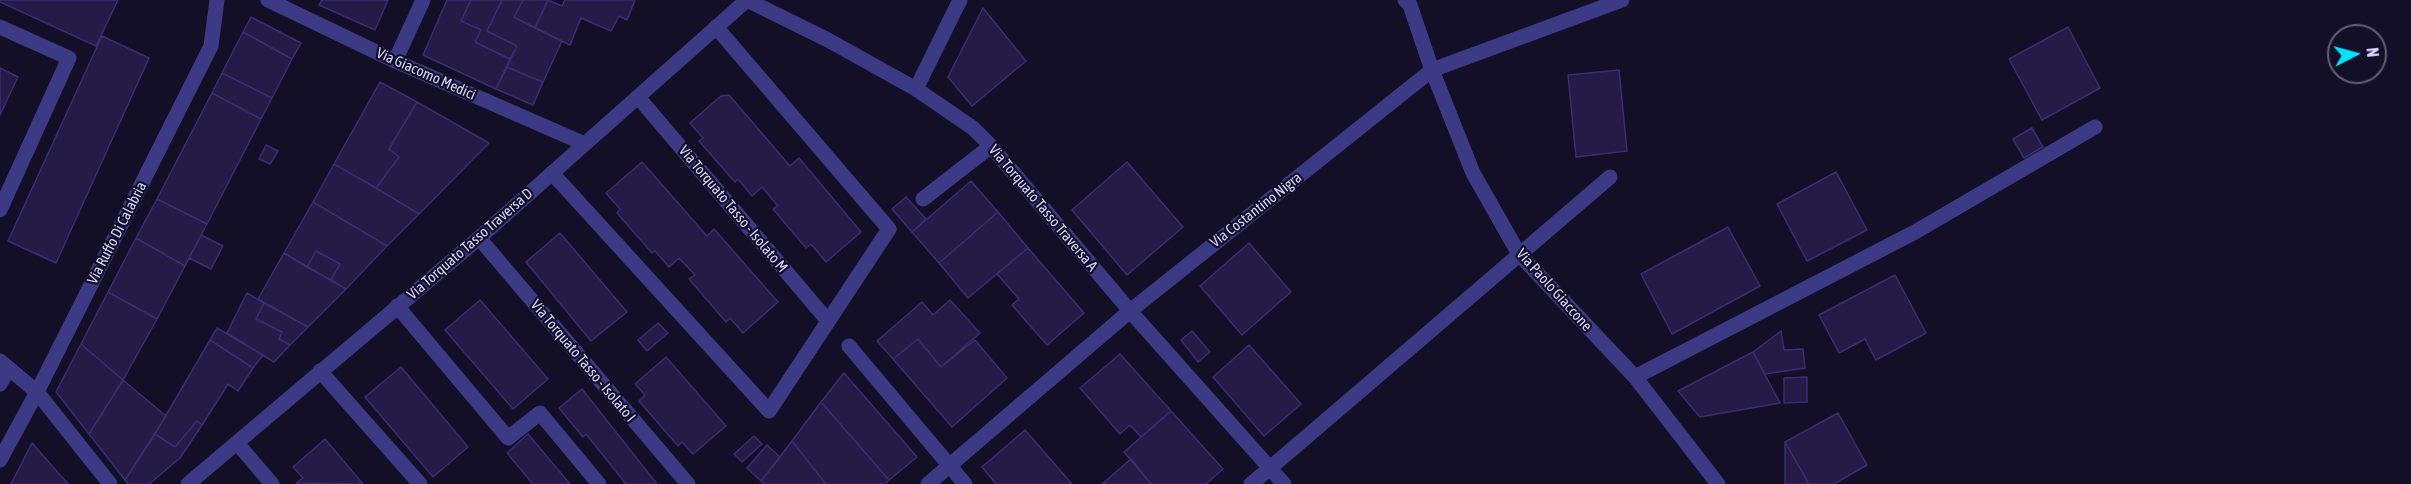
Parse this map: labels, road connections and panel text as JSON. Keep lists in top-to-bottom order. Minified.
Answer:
{"streets":{"street":["Via Giacomo Medici","Via Torquato Tasso Traversa A","Via Torquato Tasso - Isolato M","Via Costantino Nigra","Via Ruffo Di Calabria","Via Torquato Tasso Traversa D","Via Paolo Giaccone","Via Torquato Tasso - Isolato I"]},"crossings":[["Via Giacomo Medici","Via Torquato Tasso Traversa D"],["Via Torquato Tasso Traversa A","Via Costantino Nigra"],["Via Torquato Tasso Traversa A","Via Torquato Tasso Traversa D"],["Via Torquato Tasso - Isolato M","Via Torquato Tasso Traversa D"],["Via Costantino Nigra","Via Paolo Giaccone"],["Via Torquato Tasso Traversa D","Via Torquato Tasso - Isolato I"]],"north":"right"}
